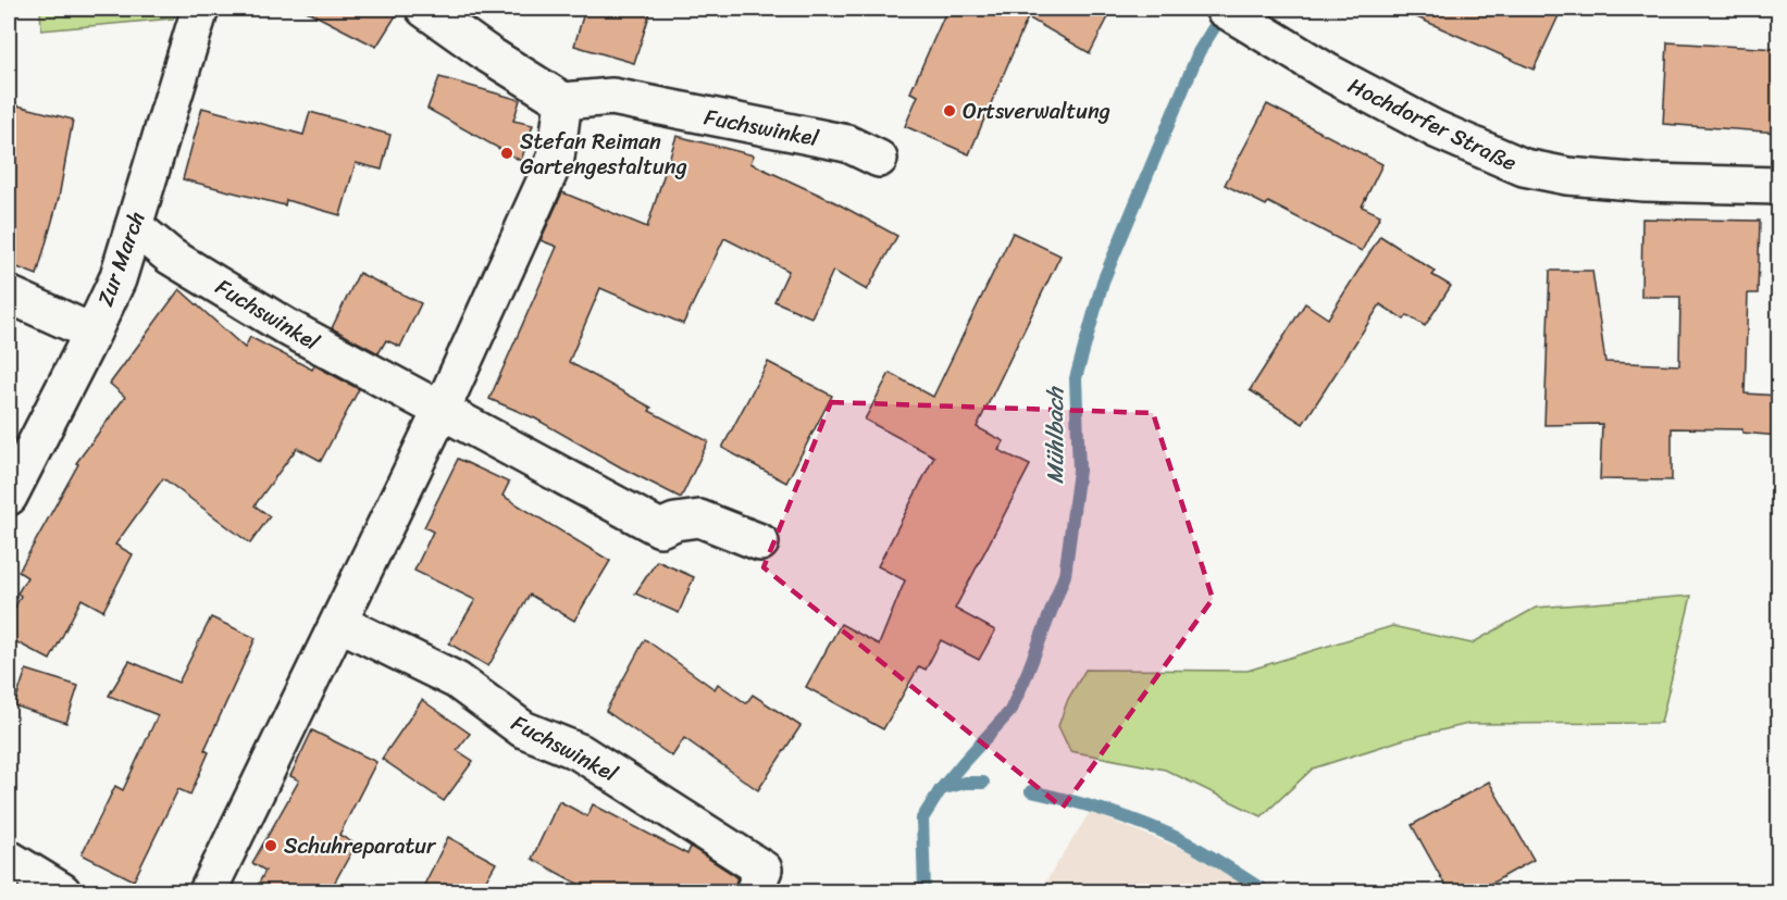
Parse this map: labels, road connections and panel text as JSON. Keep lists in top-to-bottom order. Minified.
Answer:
{"streets":{"street":["Hochdorfer Straße","Fuchswinkel","Zur March"]},"crossings":[["Fuchswinkel","Zur March"]],"water":["Mühlbach"],"places":["Ortsverwaltung","Stefan Reiman Gartengestaltung","Schuhreparatur"]}
